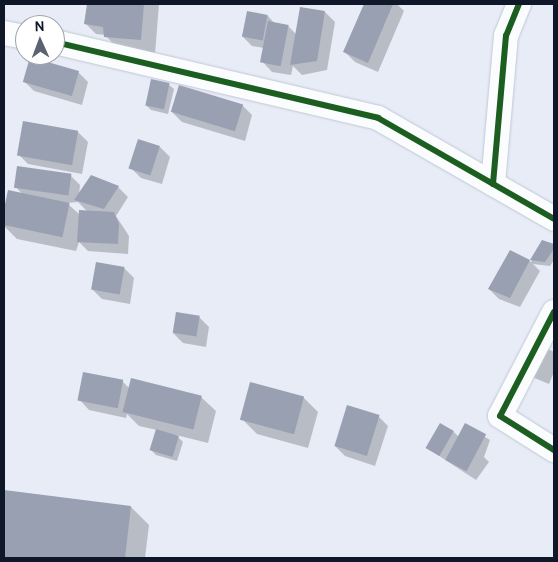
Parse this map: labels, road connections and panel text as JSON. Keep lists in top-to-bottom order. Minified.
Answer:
{"north":"top"}
